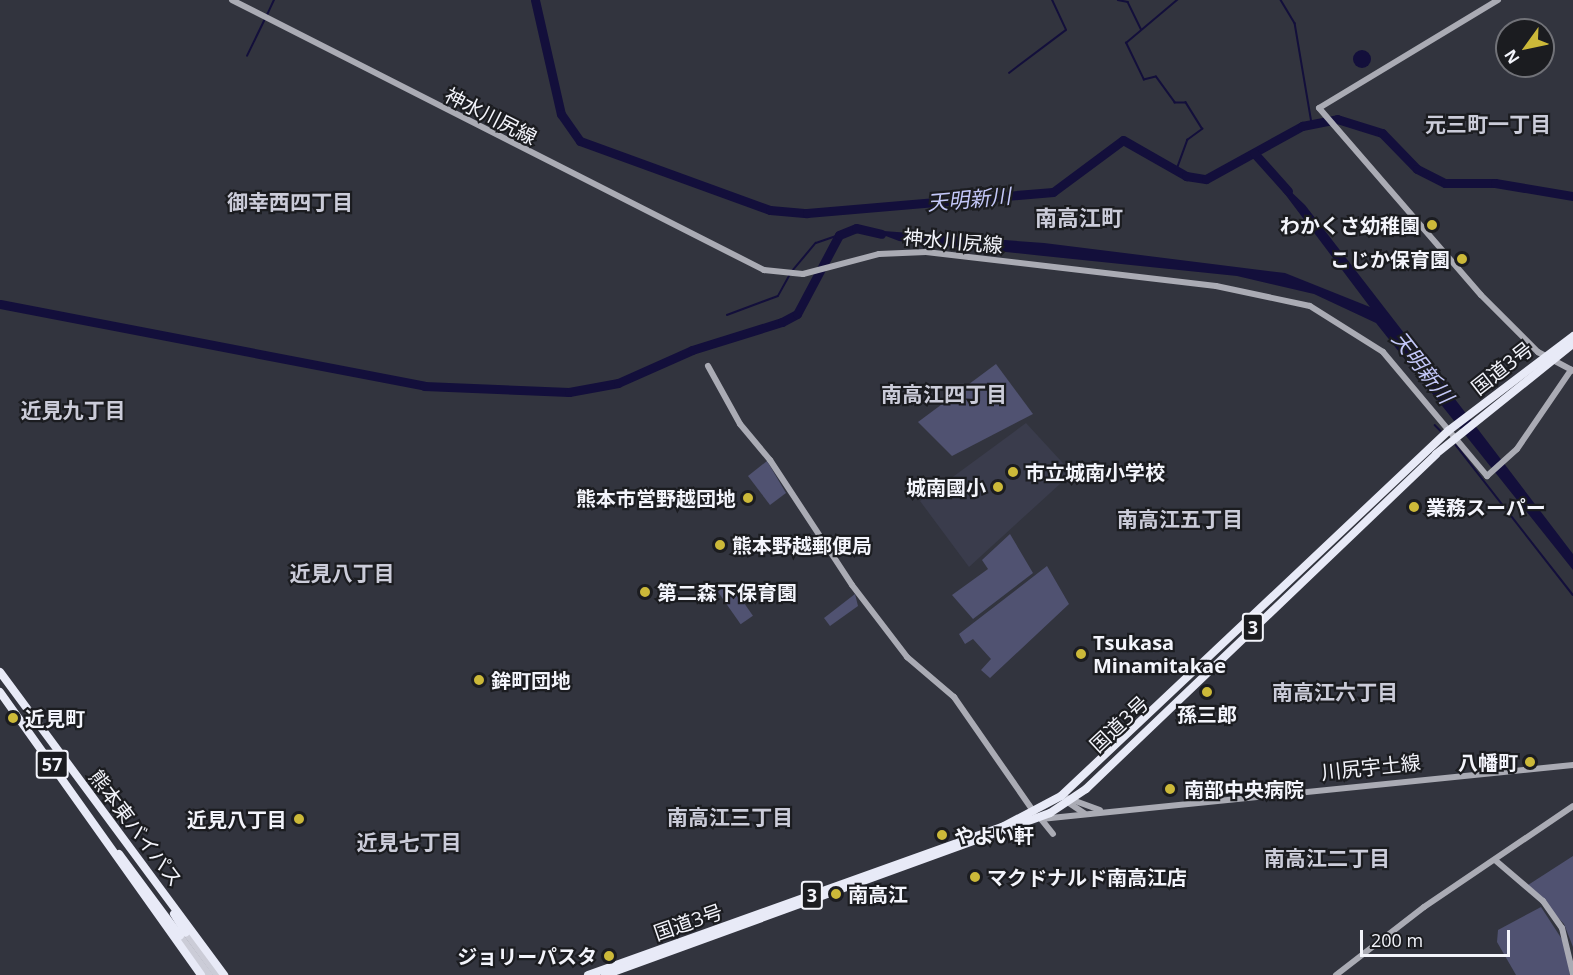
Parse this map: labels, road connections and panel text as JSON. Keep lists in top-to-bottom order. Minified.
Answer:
{"streets":{"highway":["国道3号","3","57","熊本東バイパス"],"main road":["神水川尻線","川尻宇土線"]},"crossings":[["神水川尻線","国道3号"],["国道3号","川尻宇土線"]],"districts":["元三町一丁目","御幸西四丁目","南高江町","南高江四丁目","近見九丁目","南高江五丁目","近見八丁目","南高江六丁目","南高江三丁目","近見七丁目","南高江二丁目"],"water":["天明新川"],"places":["わかくさ幼稚園","こじか保育園","市立城南小学校","城南國小","熊本市営野越団地","業務スーパー","熊本野越郵便局","第二森下保育園","Tsukasa Minamitakae","鉾町団地","孫三郎","近見町","八幡町","南部中央病院","近見八丁目","やよい軒","マクドナルド南高江店","南高江","ジョリーパスタ"],"scale_bar":"200 m","north":"bottom left"}
